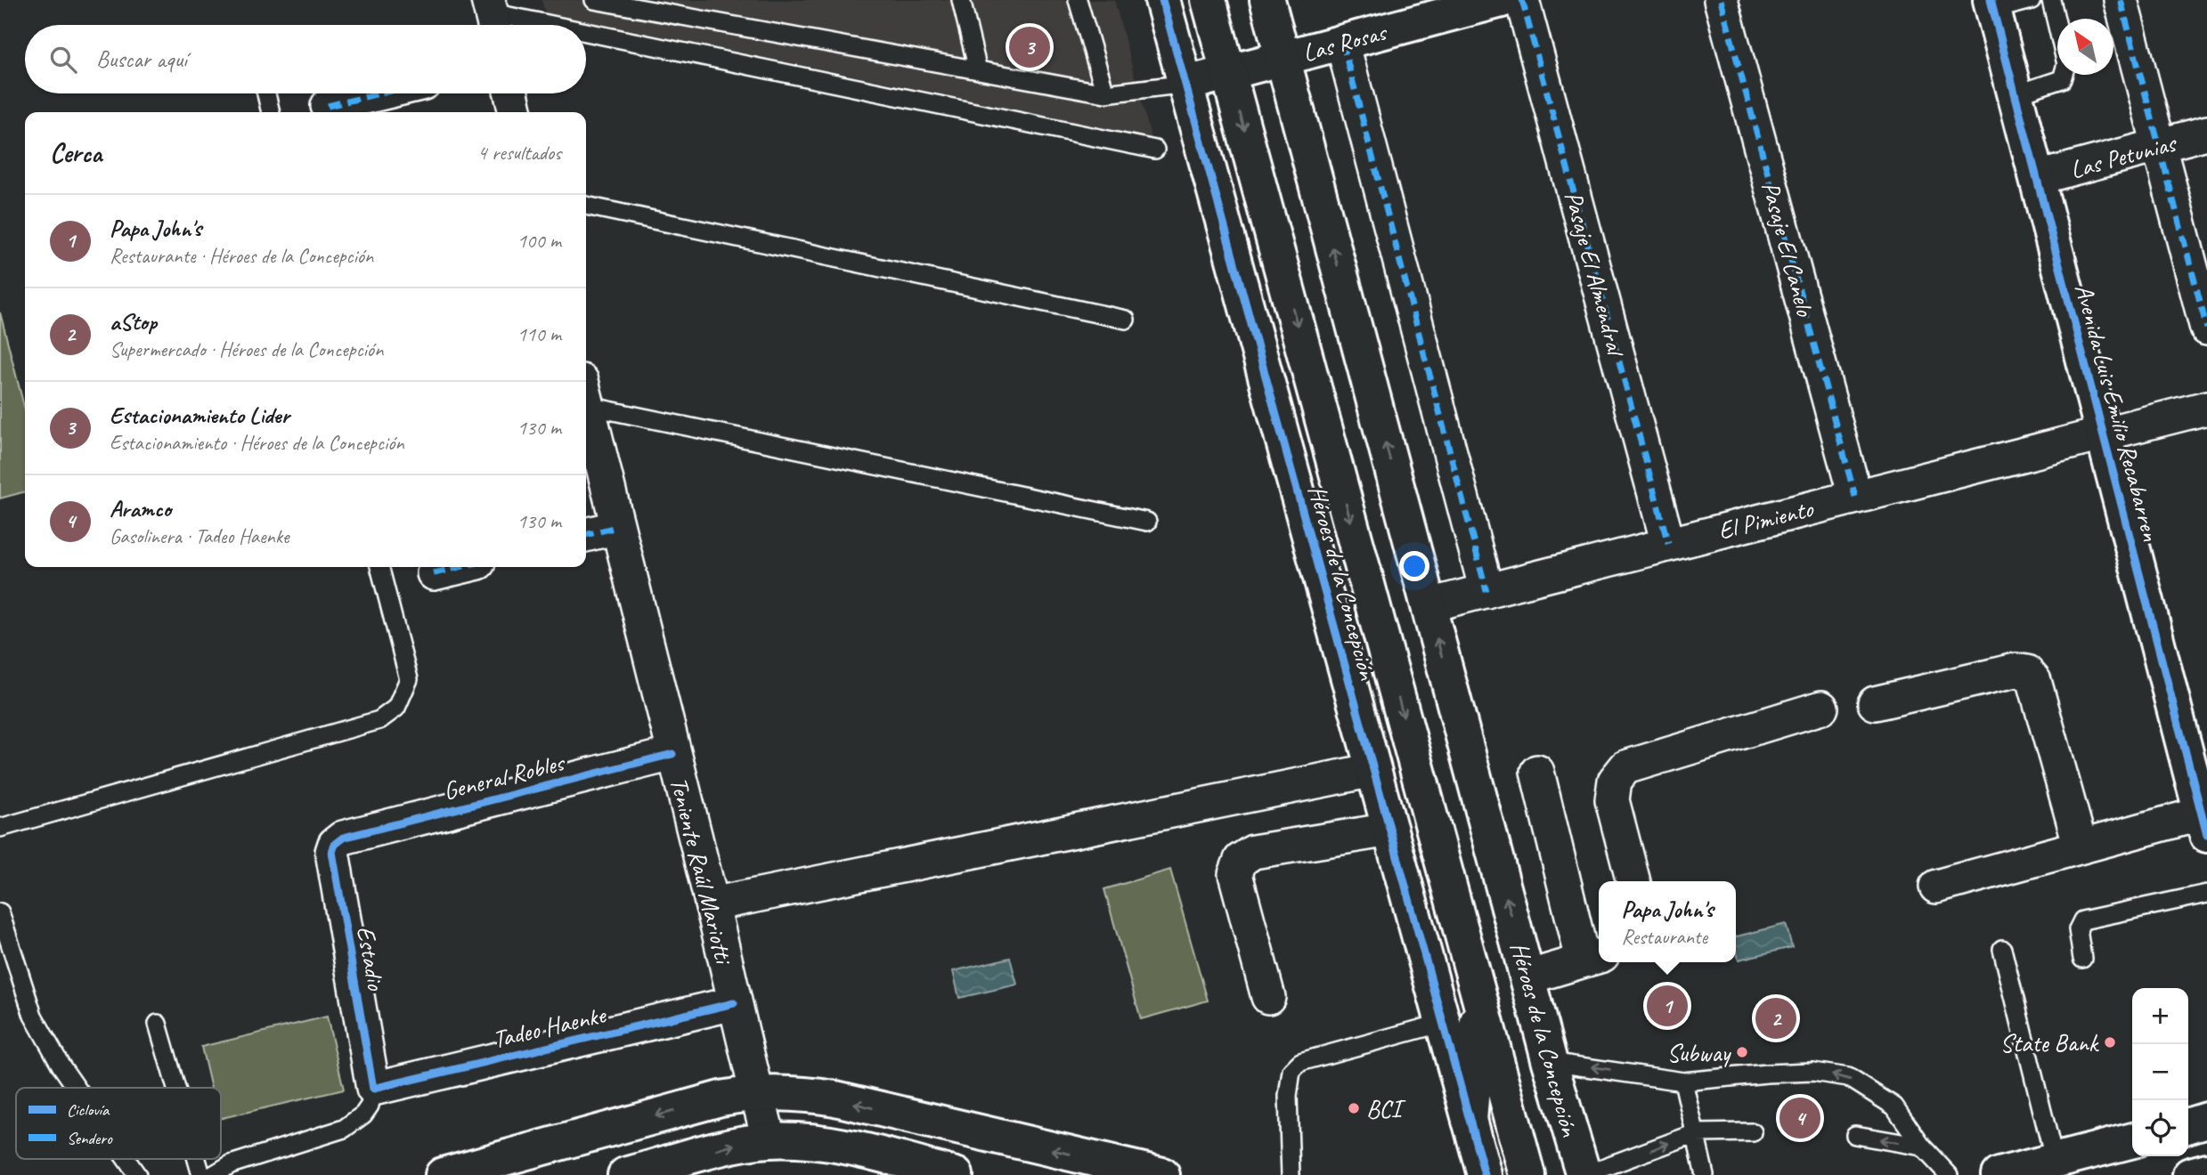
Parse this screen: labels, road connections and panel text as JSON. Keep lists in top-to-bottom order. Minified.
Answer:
{"streets":{"main road":["Las Rosas","Avenida Luis Emilio Recabarren","Héroes de la Concepción"],"street":["Las Petunias","Pasaje El Canelo","Pasaje El Almendral","El Pimiento","General Robles","Teniente Raúl Mariotti","Estadio","Tadeo Haenke"]},"crossings":[["Las Rosas","Héroes de la Concepción"],["Las Petunias","Avenida Luis Emilio Recabarren"],["Pasaje El Canelo","El Pimiento"],["Pasaje El Almendral","El Pimiento"],["Avenida Luis Emilio Recabarren","El Pimiento"],["El Pimiento","Héroes de la Concepción"],["General Robles","Teniente Raúl Mariotti"],["General Robles","Estadio"],["Teniente Raúl Mariotti","Tadeo Haenke"],["Estadio","Tadeo Haenke"]],"places":["State Bank","Subway","BCI"],"legend":["Ciclovía","Sendero"],"north":"top left","page":{"pins":["3","1","2","4"],"search":"Buscar aquí","heading":["Cerca","4 resultados"],"list":[{"mark":"1","name":"Papa John's","note":"Restaurante · Héroes de la Concepción","value":"100 m"},{"mark":"2","name":"aStop","note":"Supermercado · Héroes de la Concepción","value":"110 m"},{"mark":"3","name":"Estacionamiento Lider","note":"Estacionamiento · Héroes de la Concepción","value":"130 m"},{"mark":"4","name":"Aramco","note":"Gasolinera · Tadeo Haenke","value":"130 m"}],"popup":["Papa John's","Restaurante"],"map_buttons":["+","−"]}}
